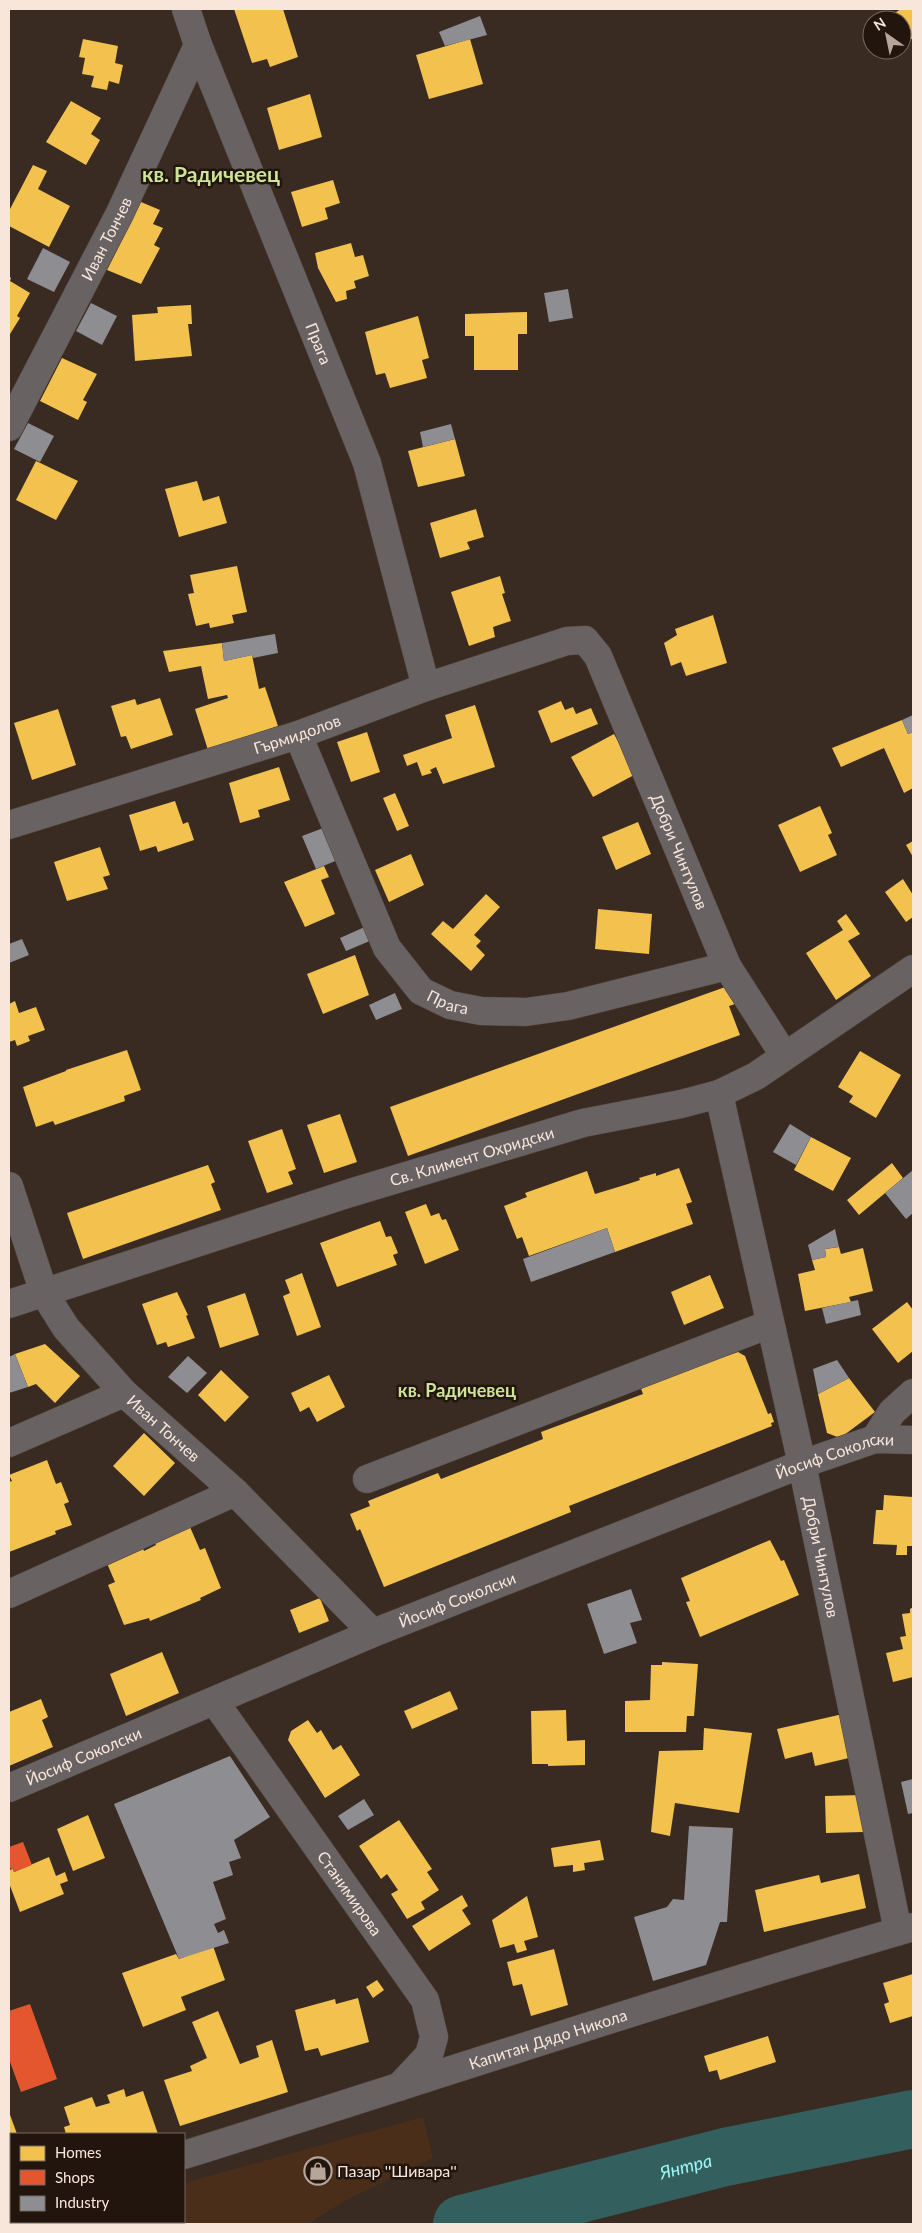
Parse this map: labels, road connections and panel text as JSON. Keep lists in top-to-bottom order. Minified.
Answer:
{"streets":{"street":["Иван Тончев","Прага","Гърмидолов","Добри Чинтулов","Св. Климент Охридски","Йосиф Соколски","Станимирова","Капитан Дядо Никола"]},"crossings":[["Иван Тончев","Прага"],["Иван Тончев","Св. Климент Охридски"],["Иван Тончев","Йосиф Соколски"],["Прага","Гърмидолов"],["Прага","Добри Чинтулов"],["Гърмидолов","Добри Чинтулов"],["Добри Чинтулов","Св. Климент Охридски"],["Добри Чинтулов","Йосиф Соколски"],["Добри Чинтулов","Капитан Дядо Никола"],["Йосиф Соколски","Станимирова"],["Станимирова","Капитан Дядо Никола"]],"districts":["кв. Радичевец","кв. Радичевец"],"water":["Янтра"],"places":{"shop":["Пазар ''Шивара''"]},"legend":["Homes","Shops","Industry"],"north":"top left"}
